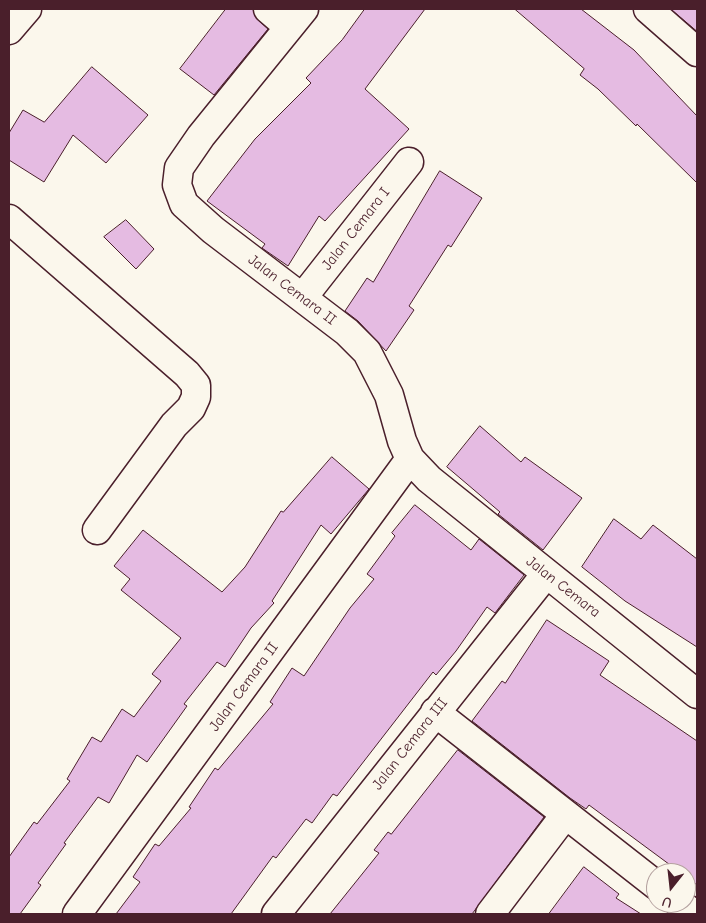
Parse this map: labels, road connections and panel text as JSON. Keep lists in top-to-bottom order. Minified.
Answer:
{"streets":{"street":["Jalan Cemara I","Jalan Cemara II","Jalan Cemara","Jalan Cemara III"]},"crossings":[["Jalan Cemara I","Jalan Cemara II"],["Jalan Cemara II","Jalan Cemara"],["Jalan Cemara","Jalan Cemara III"]],"north":"bottom"}
